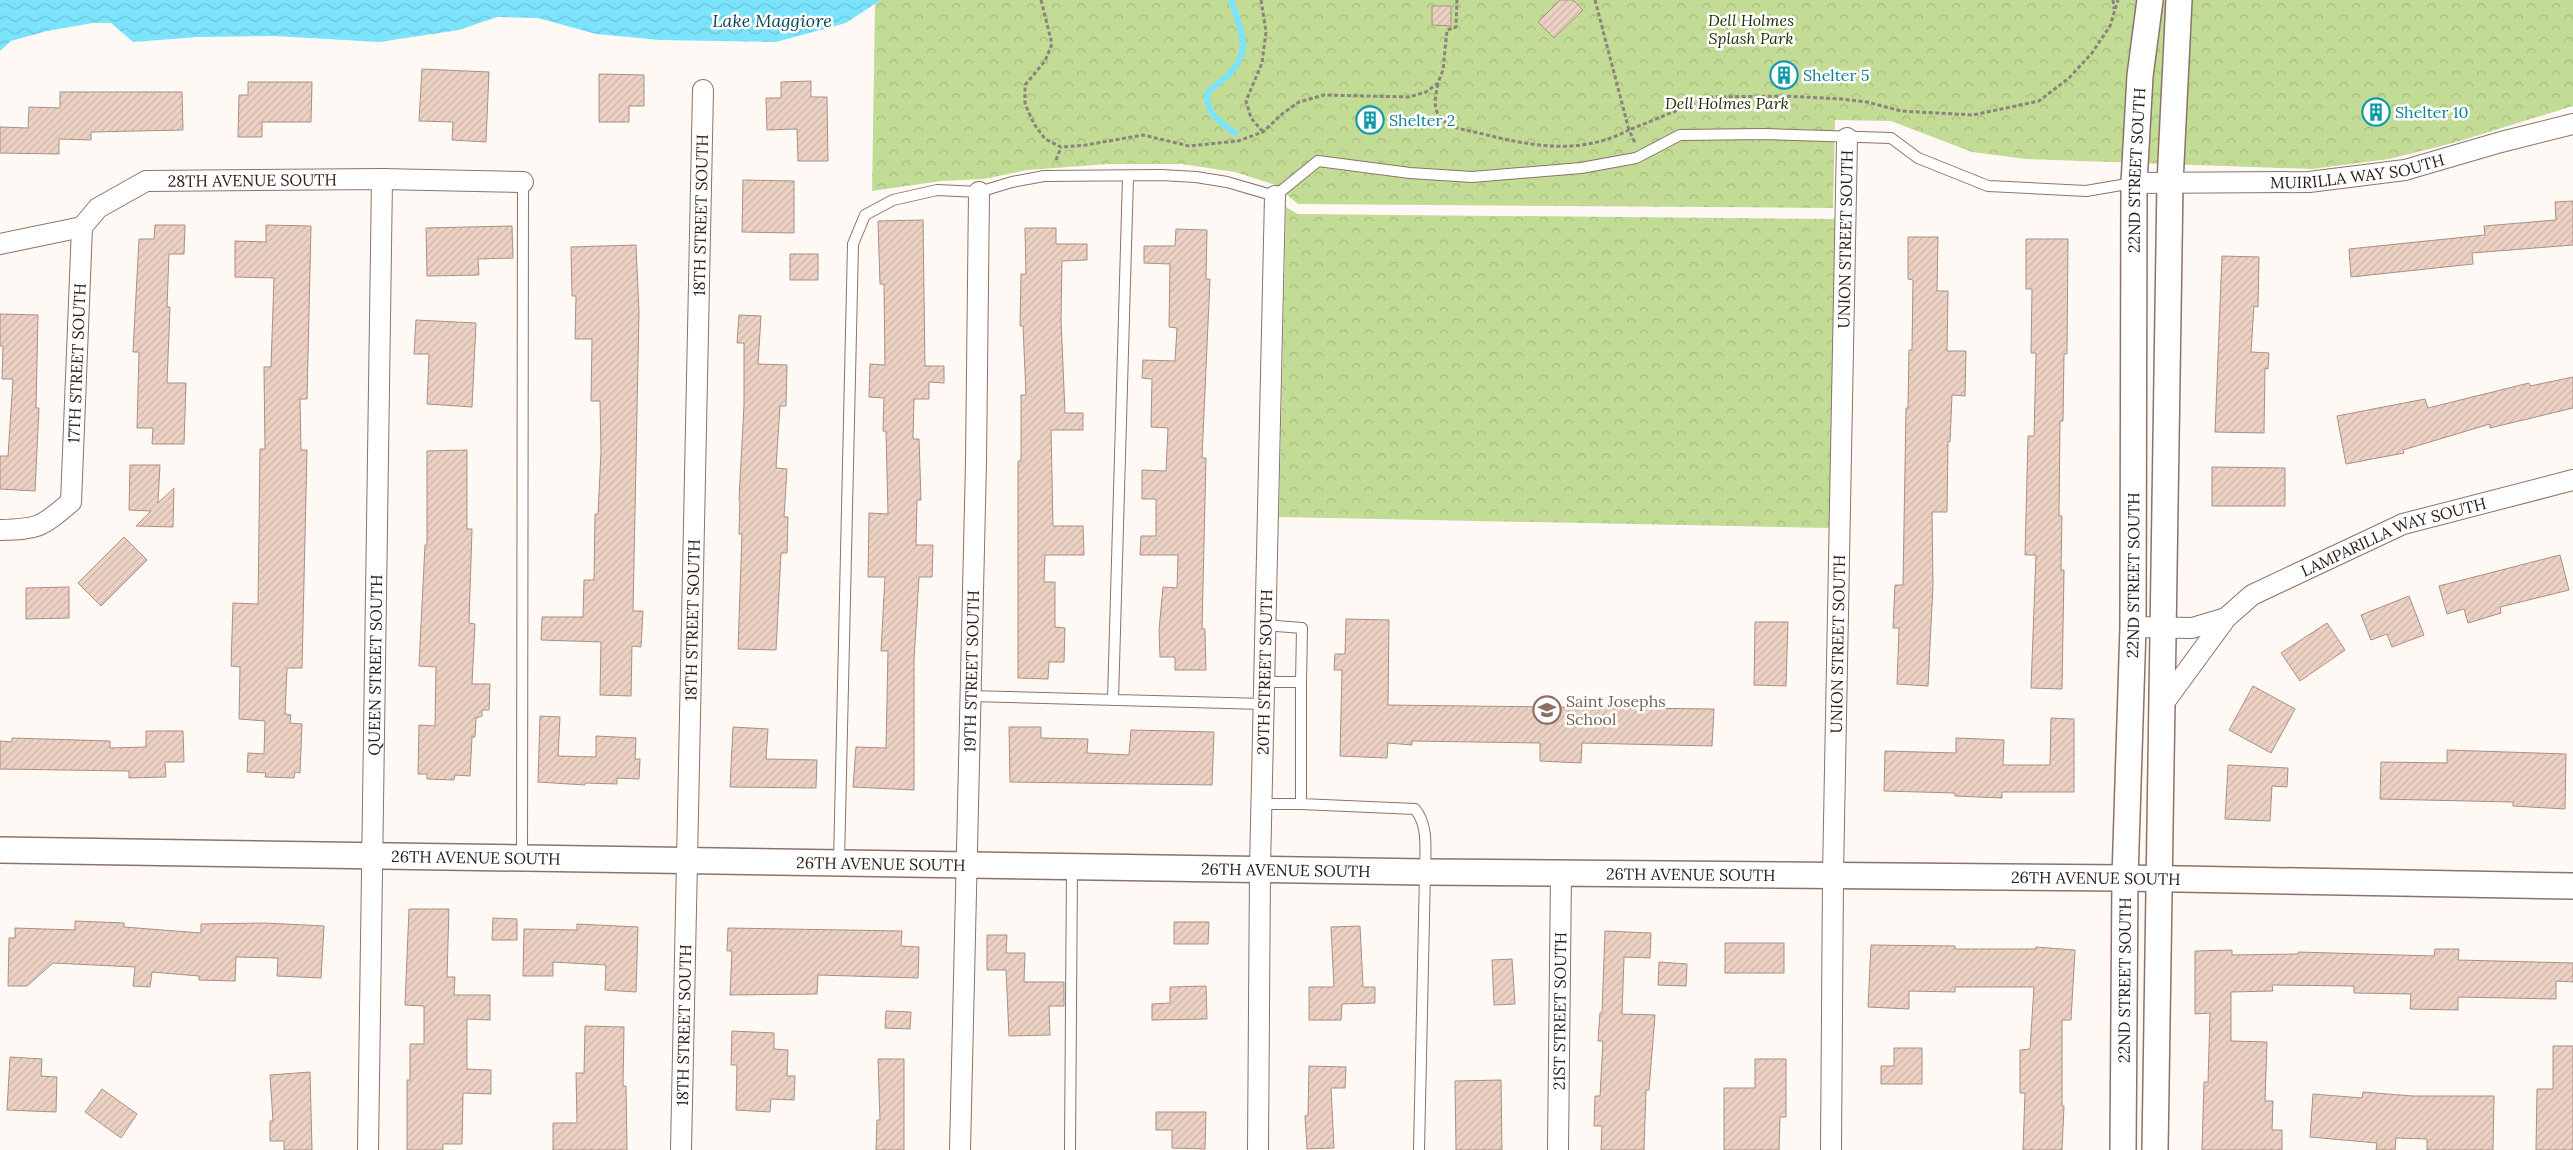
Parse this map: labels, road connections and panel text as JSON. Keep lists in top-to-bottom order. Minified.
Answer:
{"streets":{"street":["MUIRILLA WAY SOUTH","22ND STREET SOUTH","28TH AVENUE SOUTH","18TH STREET SOUTH","UNION STREET SOUTH","17TH STREET SOUTH","LAMPARILLA WAY SOUTH","QUEEN STREET SOUTH","19TH STREET SOUTH","20TH STREET SOUTH","26TH AVENUE SOUTH","21ST STREET SOUTH"]},"crossings":[["MUIRILLA WAY SOUTH","22ND STREET SOUTH"],["22ND STREET SOUTH","LAMPARILLA WAY SOUTH"],["22ND STREET SOUTH","26TH AVENUE SOUTH"],["28TH AVENUE SOUTH","17TH STREET SOUTH"],["28TH AVENUE SOUTH","QUEEN STREET SOUTH"],["18TH STREET SOUTH","26TH AVENUE SOUTH"],["UNION STREET SOUTH","26TH AVENUE SOUTH"],["QUEEN STREET SOUTH","26TH AVENUE SOUTH"],["19TH STREET SOUTH","26TH AVENUE SOUTH"],["20TH STREET SOUTH","26TH AVENUE SOUTH"],["26TH AVENUE SOUTH","21ST STREET SOUTH"]],"water":["Lake Maggiore"],"parks":["Dell Holmes Splash Park","Dell Holmes Park"],"places":{"building":["Shelter 5","Shelter 10","Shelter 2"],"school or university":["Saint Josephs School"]}}
